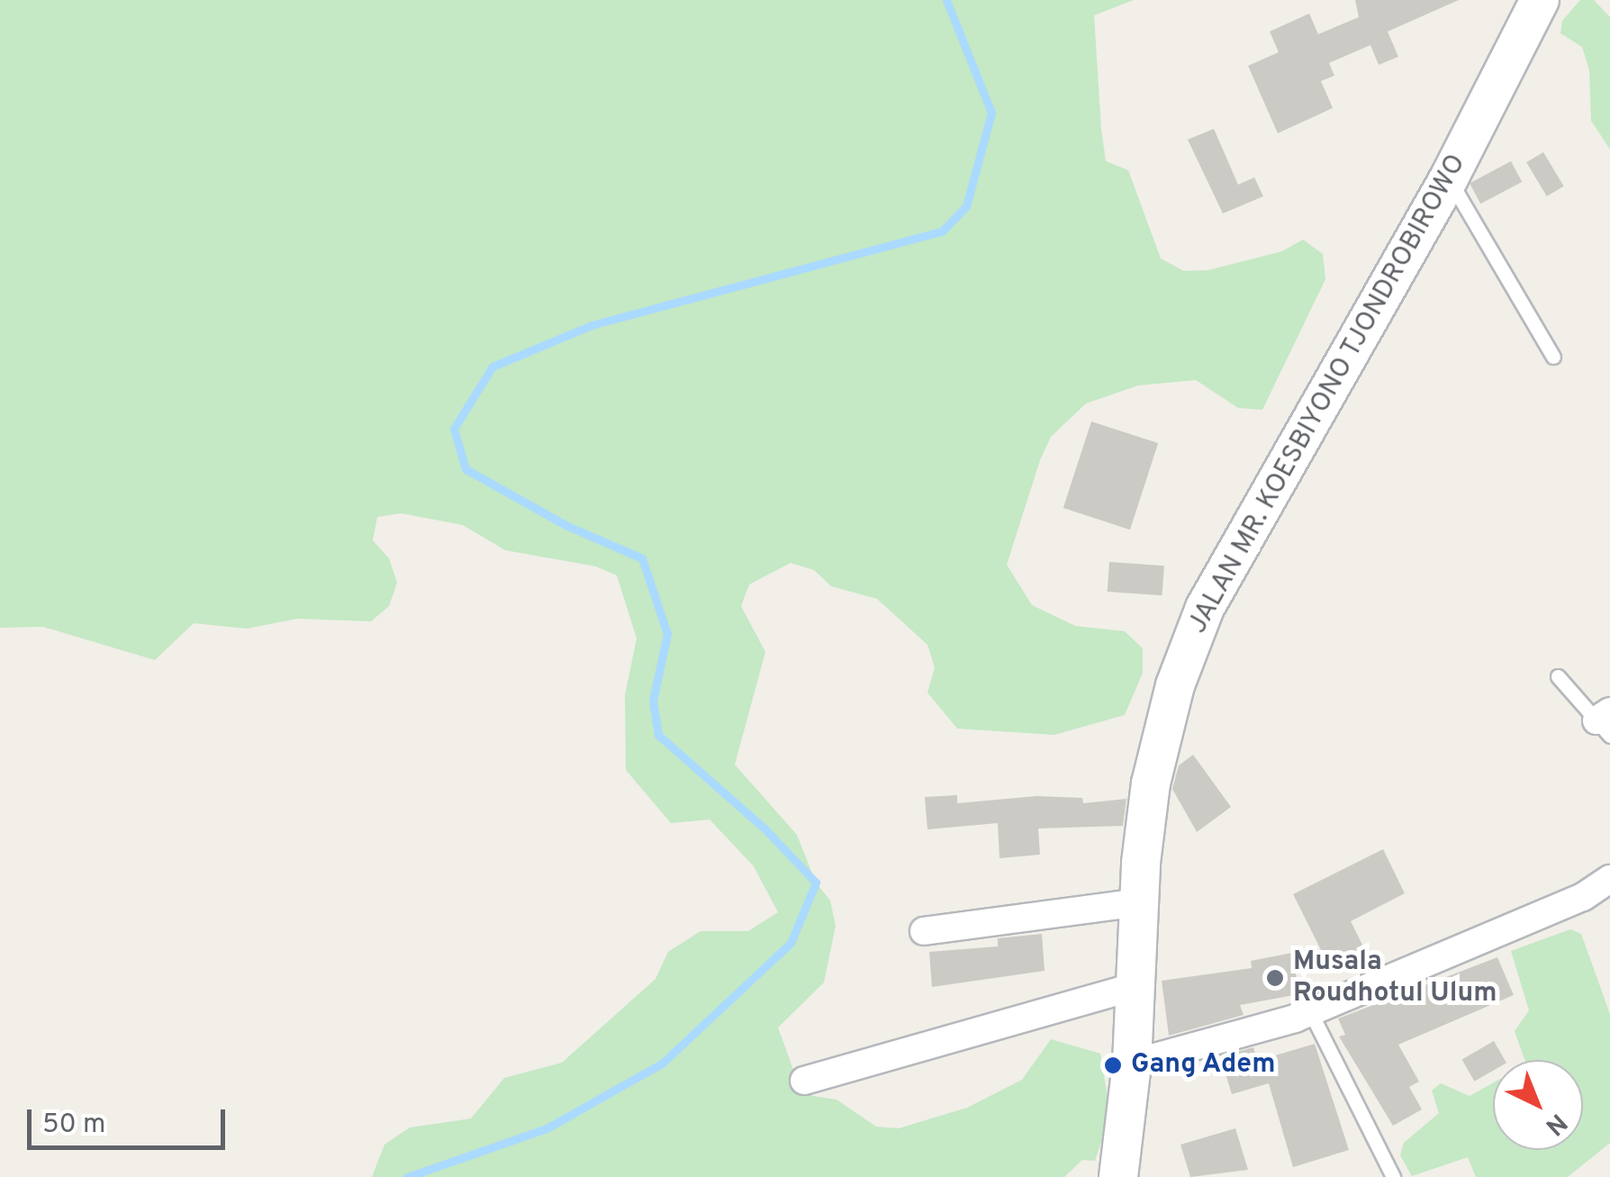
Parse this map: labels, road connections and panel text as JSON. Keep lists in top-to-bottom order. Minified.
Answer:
{"streets":{"main road":["JALAN MR. KOESBIYONO TJONDROBIROWO"]},"places":["Musala Roudhotul Ulum","Gang Adem"],"scale_bar":"50 m","north":"bottom right"}
